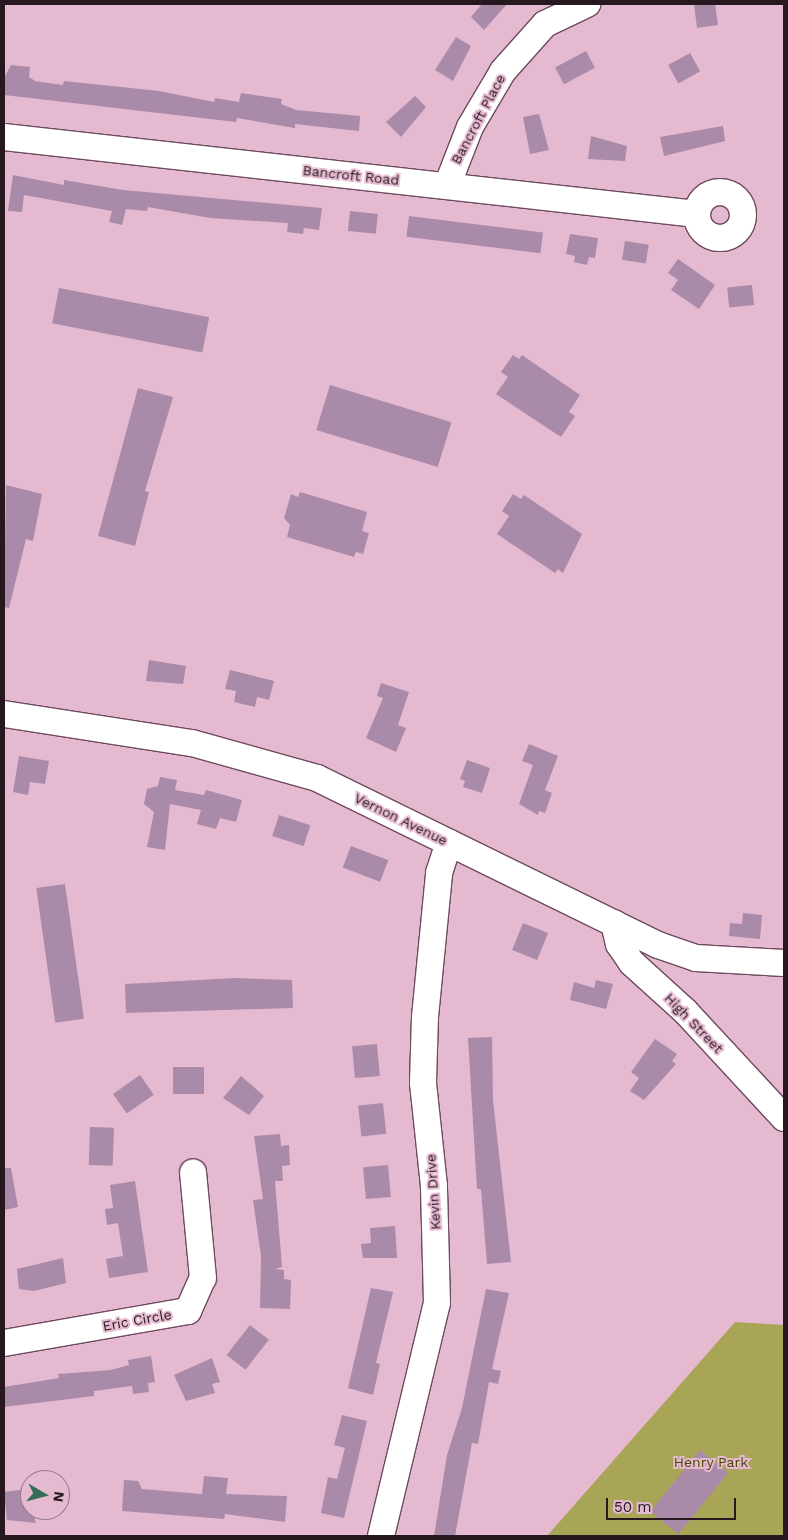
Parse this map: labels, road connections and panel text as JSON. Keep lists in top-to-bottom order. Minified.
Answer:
{"streets":{"street":["Bancroft Place","Bancroft Road","Vernon Avenue","High Street","Kevin Drive","Eric Circle"]},"crossings":[["Bancroft Place","Bancroft Road"],["Vernon Avenue","High Street"],["Vernon Avenue","Kevin Drive"]],"parks":["Henry Park"],"scale_bar":"50 m","north":"right"}
